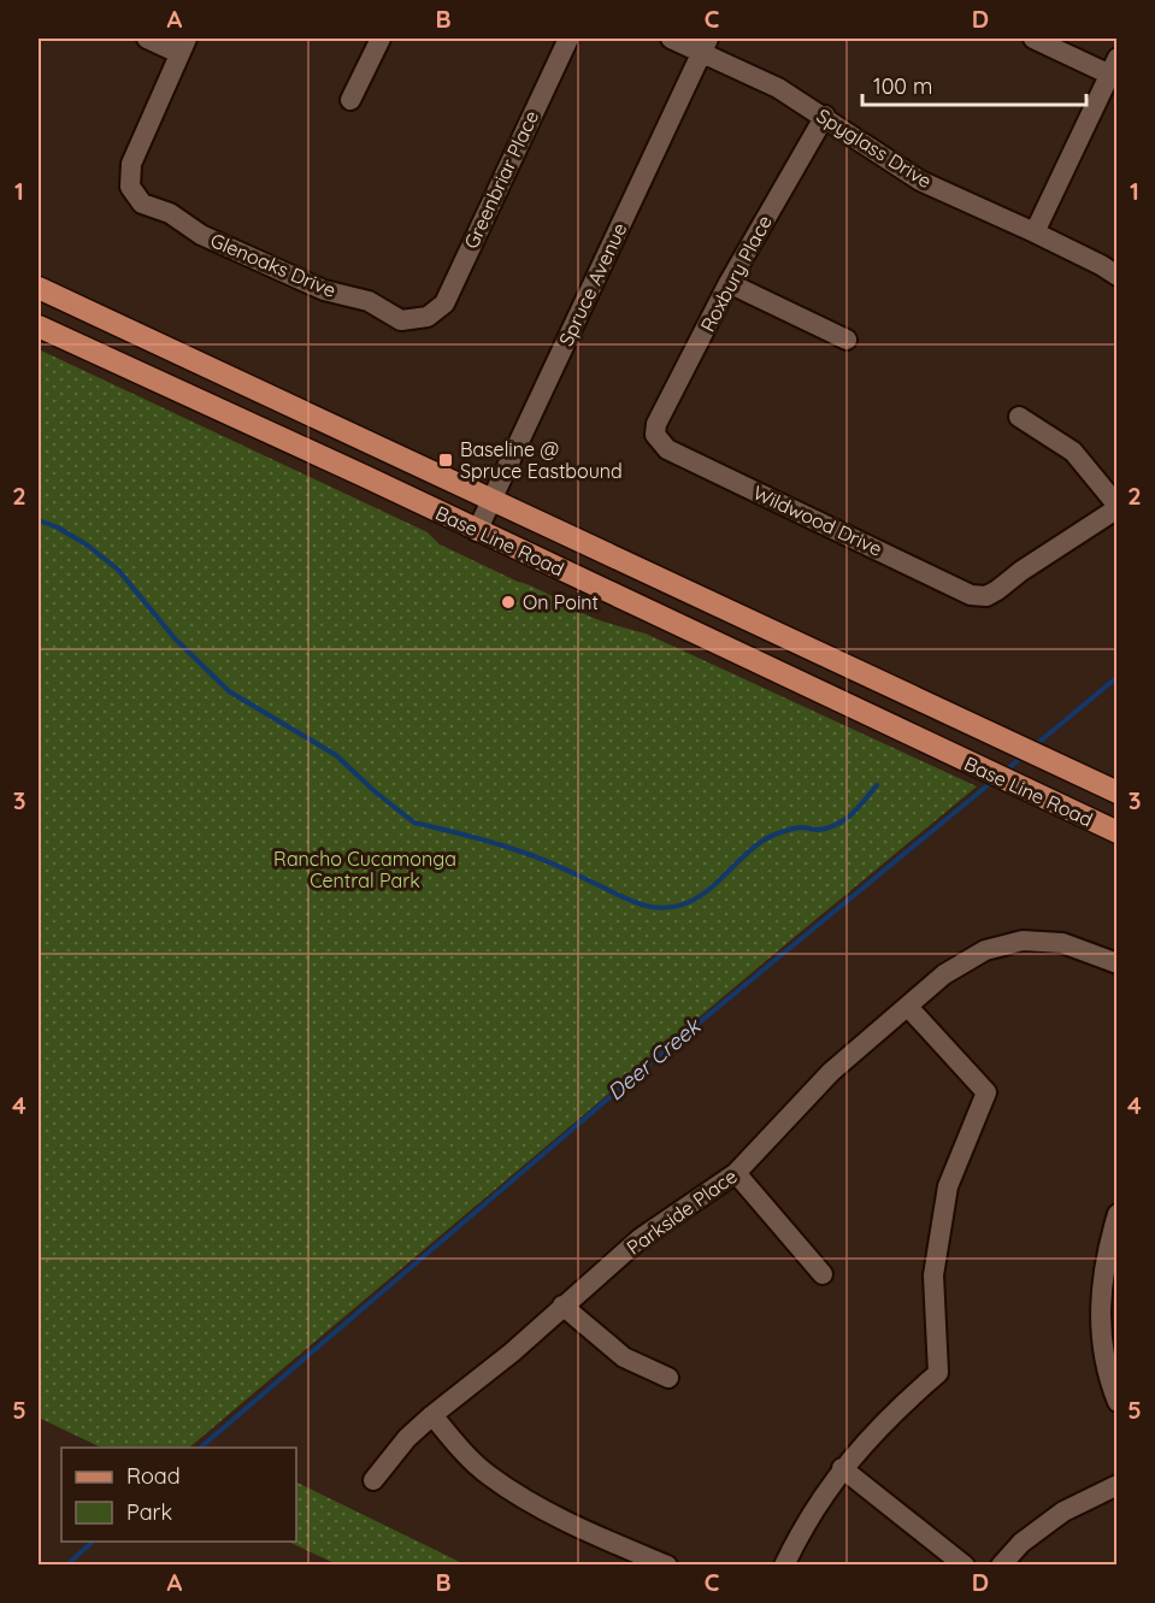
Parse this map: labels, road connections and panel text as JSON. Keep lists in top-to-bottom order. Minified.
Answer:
{"streets":{"main road":["Base Line Road"],"street":["Spyglass Drive","Greenbriar Place","Glenoaks Drive","Roxbury Place","Spruce Avenue","Wildwood Drive","Parkside Place"]},"crossings":[["Spyglass Drive","Roxbury Place"],["Spyglass Drive","Spruce Avenue"],["Greenbriar Place","Glenoaks Drive"],["Roxbury Place","Wildwood Drive"],["Spruce Avenue","Base Line Road"]],"water":["Deer Creek"],"parks":["Rancho Cucamonga Central Park"],"places":{"transit":["Baseline @ Spruce Eastbound"],"other":["On Point"]},"legend":["Road","Park"],"scale_bar":"100 m","grid":{"columns":["A","B","C","D"],"rows":["1","2","3","4","5"]}}
